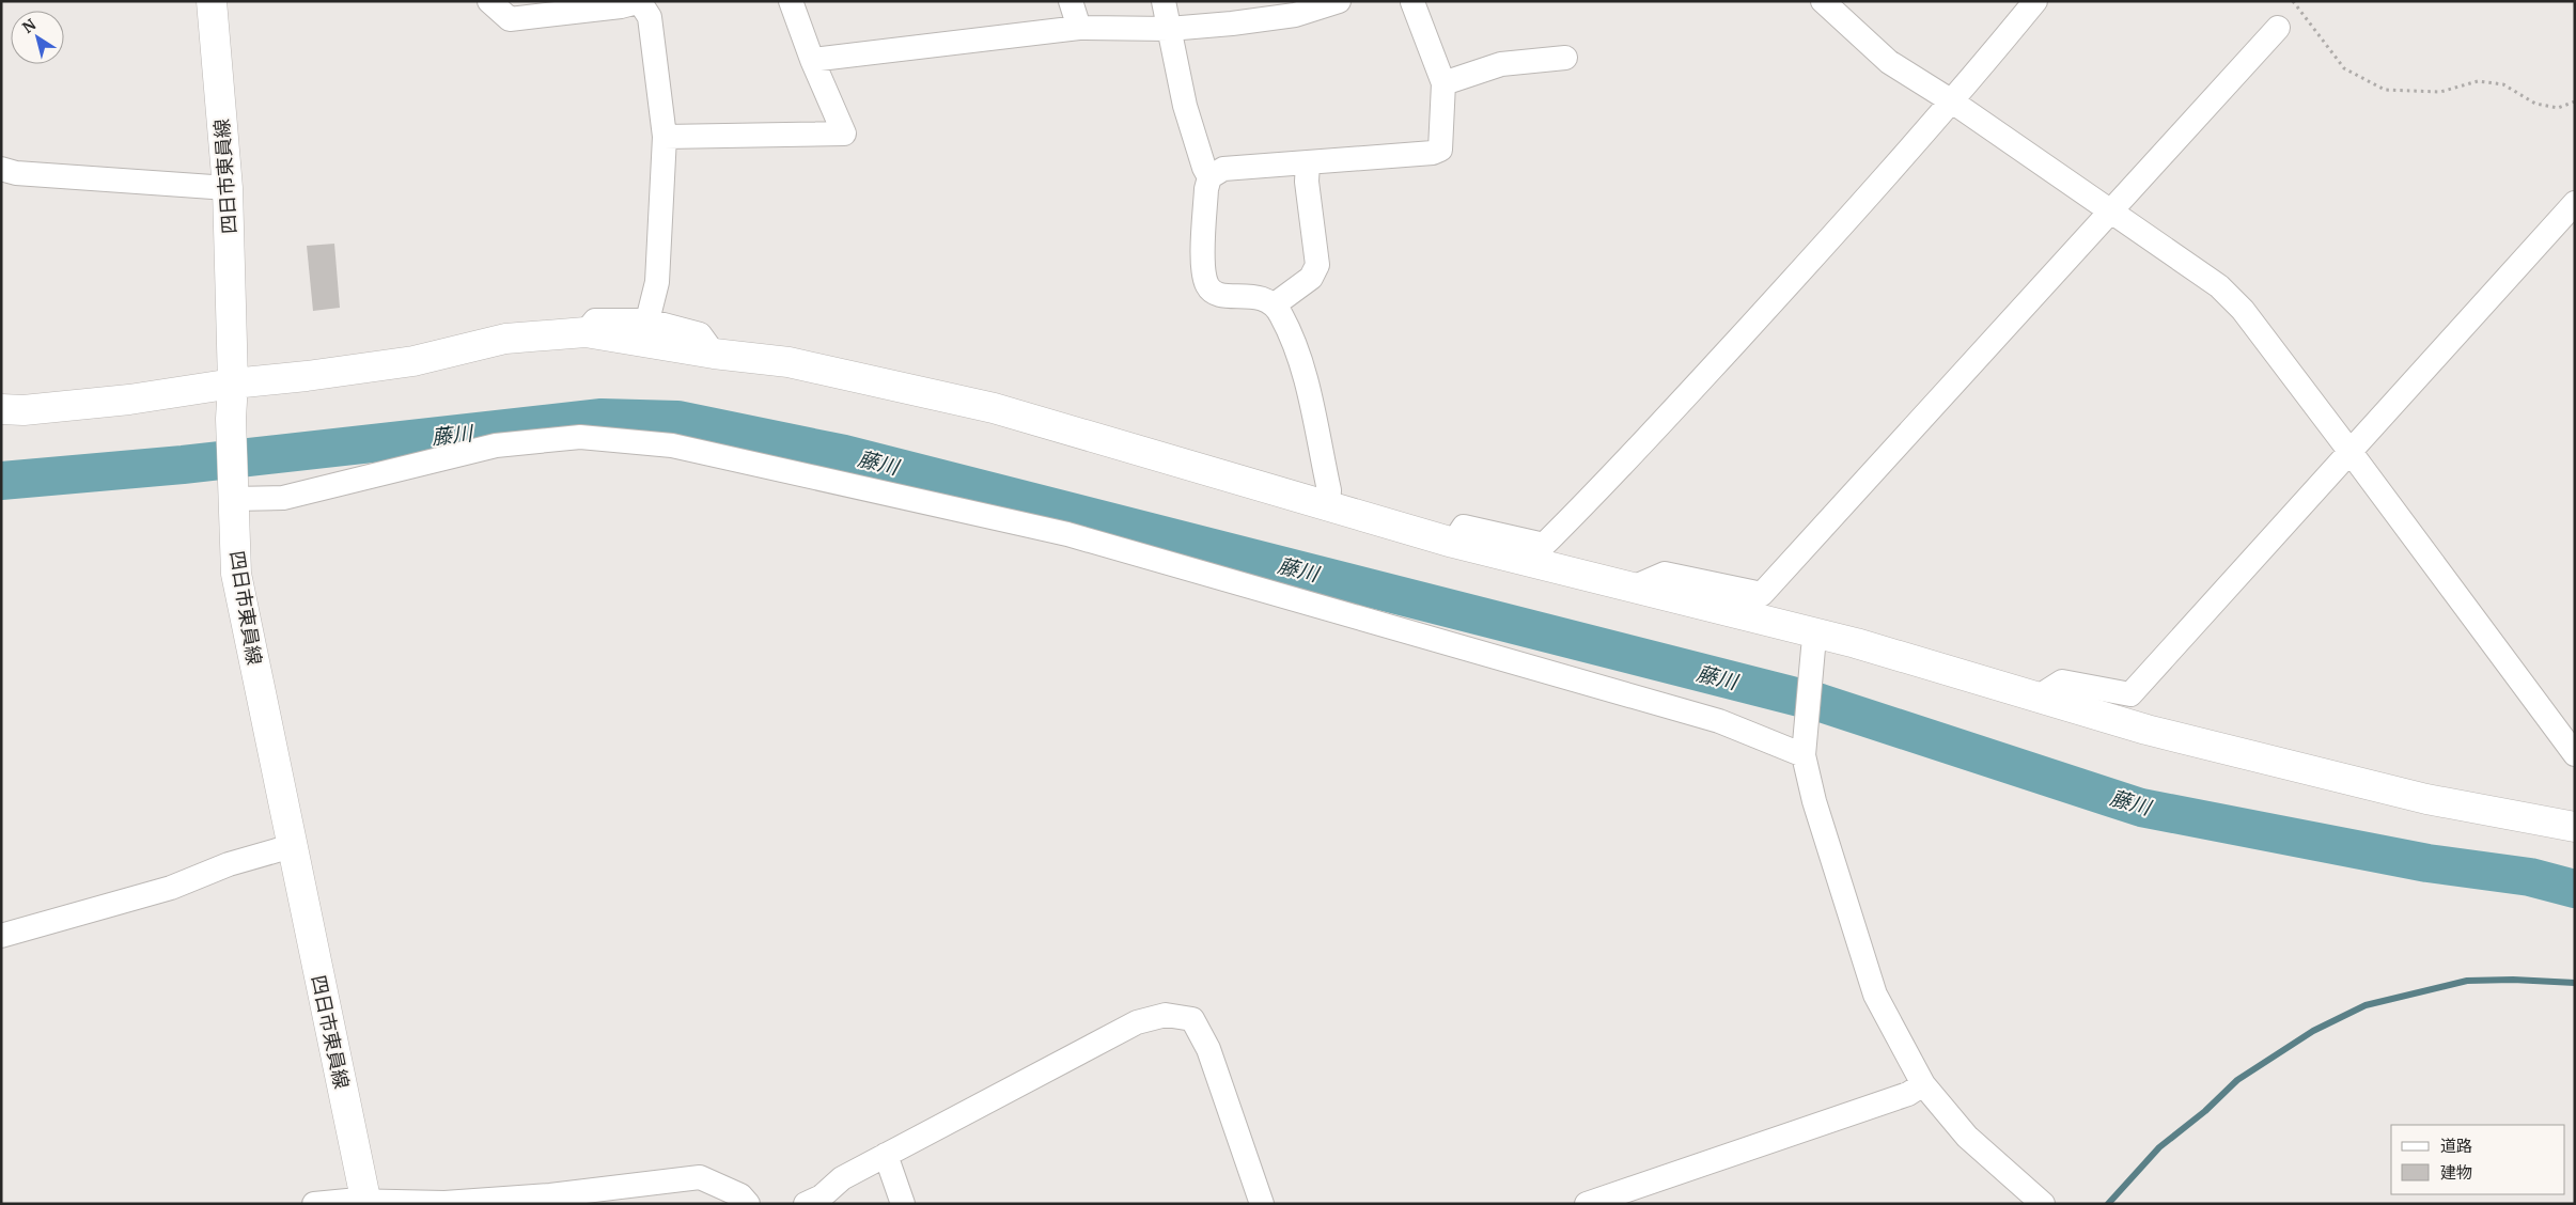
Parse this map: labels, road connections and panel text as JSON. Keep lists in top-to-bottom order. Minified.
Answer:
{"streets":{"street":["四日市東員線"]},"water":["藤川"],"legend":["道路","建物"],"north":"top left"}
